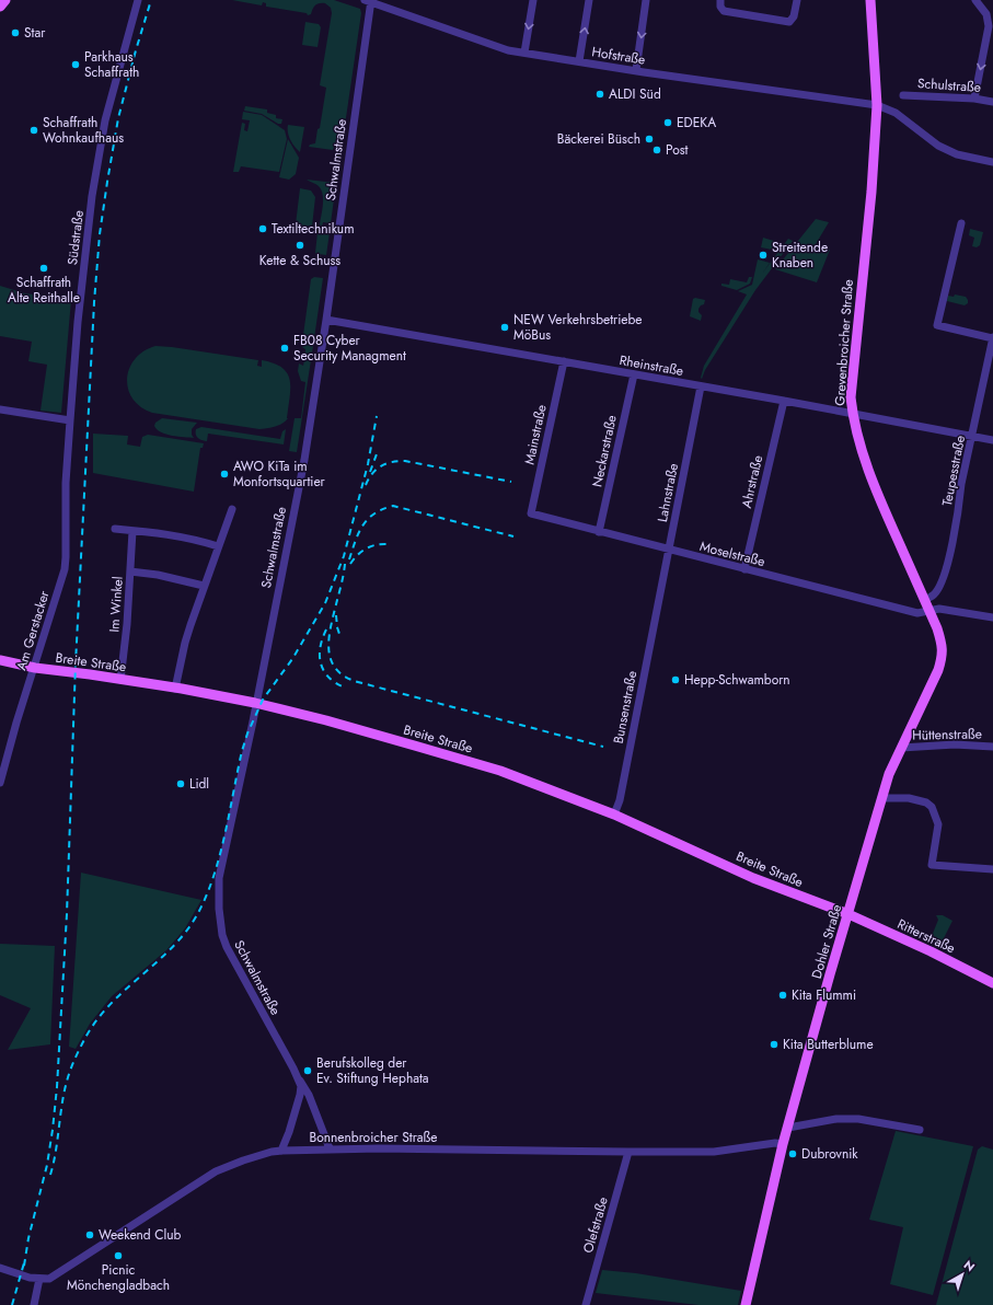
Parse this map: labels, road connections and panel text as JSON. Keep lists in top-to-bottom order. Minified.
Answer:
{"streets":{"main road":["Grevenbroicher Straße","Breite Straße","Ritterstraße","Dohler Straße"],"street":["Hofstraße","Schulstraße","Schwalmstraße","Südstraße","Rheinstraße","Mainstraße","Neckarstraße","Teupesstraße","Ahrstraße","Lahnstraße","Moselstraße","Im Winkel","Am Gerstacker","Bunsenstraße","Hüttenstraße","Bonnenbroicher Straße","Olefstraße"]},"crossings":[["Hofstraße","Schwalmstraße"],["Hofstraße","Grevenbroicher Straße"],["Schwalmstraße","Rheinstraße"],["Schwalmstraße","Breite Straße"],["Schwalmstraße","Bonnenbroicher Straße"],["Südstraße","Am Gerstacker"],["Grevenbroicher Straße","Rheinstraße"],["Grevenbroicher Straße","Teupesstraße"],["Grevenbroicher Straße","Moselstraße"],["Grevenbroicher Straße","Dohler Straße"],["Rheinstraße","Mainstraße"],["Rheinstraße","Neckarstraße"],["Rheinstraße","Teupesstraße"],["Rheinstraße","Ahrstraße"],["Rheinstraße","Lahnstraße"],["Mainstraße","Moselstraße"],["Neckarstraße","Moselstraße"],["Ahrstraße","Moselstraße"],["Lahnstraße","Moselstraße"],["Lahnstraße","Bunsenstraße"],["Im Winkel","Breite Straße"],["Am Gerstacker","Breite Straße"],["Breite Straße","Bunsenstraße"],["Breite Straße","Ritterstraße"],["Breite Straße","Dohler Straße"],["Hüttenstraße","Dohler Straße"],["Ritterstraße","Dohler Straße"],["Dohler Straße","Bonnenbroicher Straße"],["Bonnenbroicher Straße","Olefstraße"]],"places":["Star","Parkhaus Schaffrath","ALDI Süd","EDEKA","Schaffrath Wohnkaufhaus","Bäckerei Büsch","Post","Textiltechnikum","Kette & Schuss","Streitende Knaben","Schaffrath Alte Reithalle","NEW Verkehrsbetriebe MöBus","FB08 Cyber Security Managment","AWO KiTa im Monfortsquartier","Hepp-Schwamborn","Lidl","Kita Flummi","Kita Butterblume","Berufskolleg der Ev. Stiftung Hephata","Dubrovnik","Weekend Club","Picnic Mönchengladbach"],"north":"top right"}
